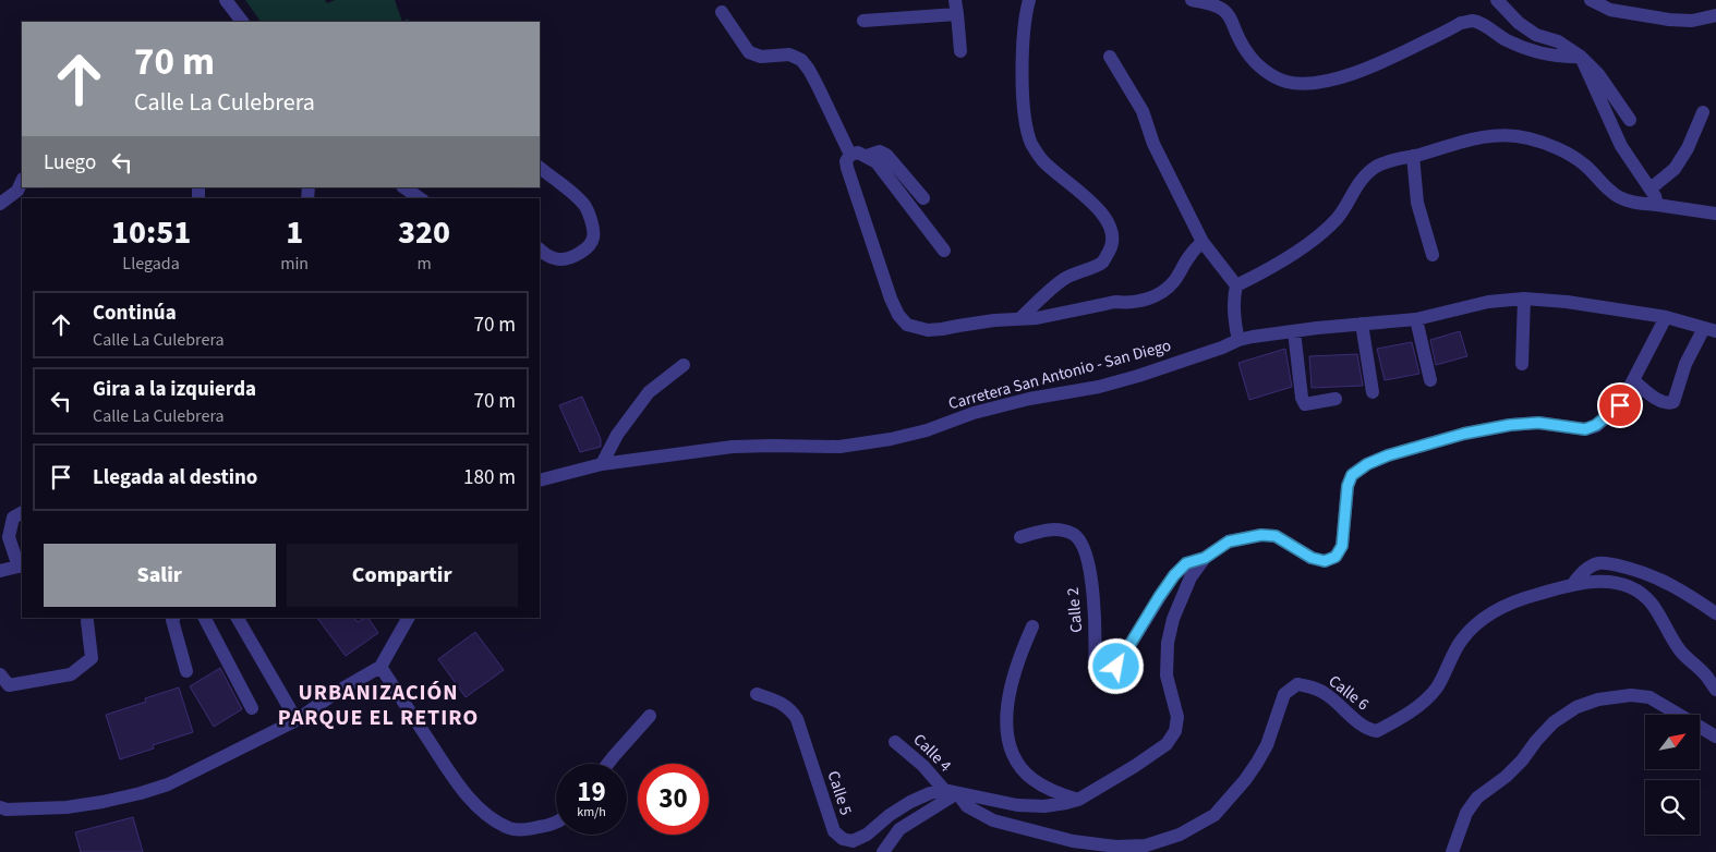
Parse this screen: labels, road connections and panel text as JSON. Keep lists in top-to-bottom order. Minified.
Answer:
{"streets":{"street":["Carretera San Antonio - San Diego","Calle 2","Calle 6","Calle 4","Calle 5"]},"crossings":[["Calle 6","Calle 4"],["Calle 6","Calle 5"],["Calle 4","Calle 5"]],"districts":["URBANIZACIÓN PARQUE EL RETIRO"],"north":"top right","page":{"turn":["70 m","Calle La Culebrera"],"then":"Luego","eta":["10:51","Llegada","1","min","320","m"],"list":[{"name":"Continúa","note":"Calle La Culebrera","value":"70 m"},{"name":"Gira a la izquierda","note":"Calle La Culebrera","value":"70 m"},{"name":"Llegada al destino","value":"180 m"}],"buttons":["Salir","Compartir"],"speed":"19 km/h","limit":"30"}}
